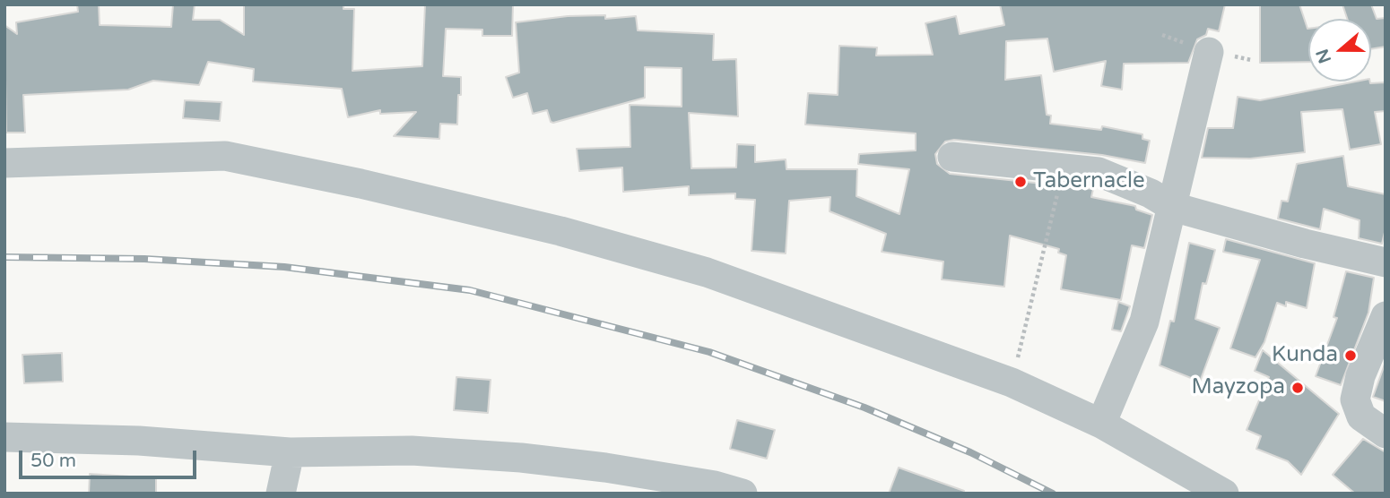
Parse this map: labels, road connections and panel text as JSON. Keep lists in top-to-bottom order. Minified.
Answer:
{"places":["Tabernacle","Kunda","Mayzopa"],"scale_bar":"50 m","north":"left"}
